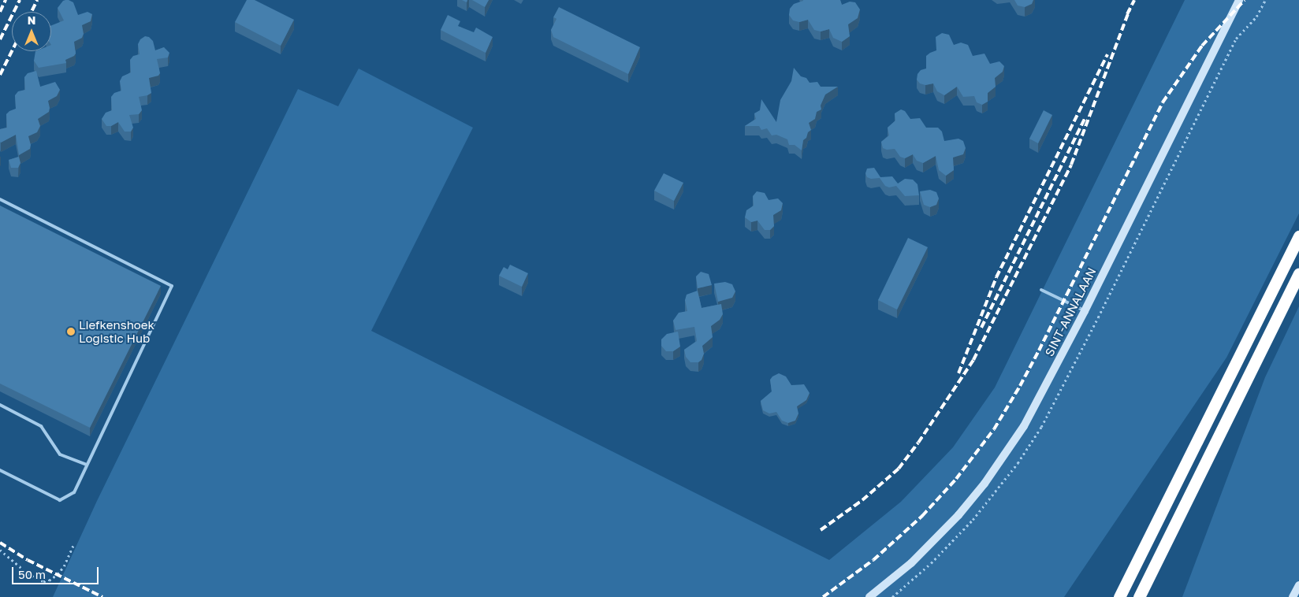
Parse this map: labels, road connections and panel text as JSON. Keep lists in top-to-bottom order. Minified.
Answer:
{"streets":{"street":["SINT-ANNALAAN"]},"places":["Liefkenshoek Logistic Hub"],"scale_bar":"50 m","north":"top"}
